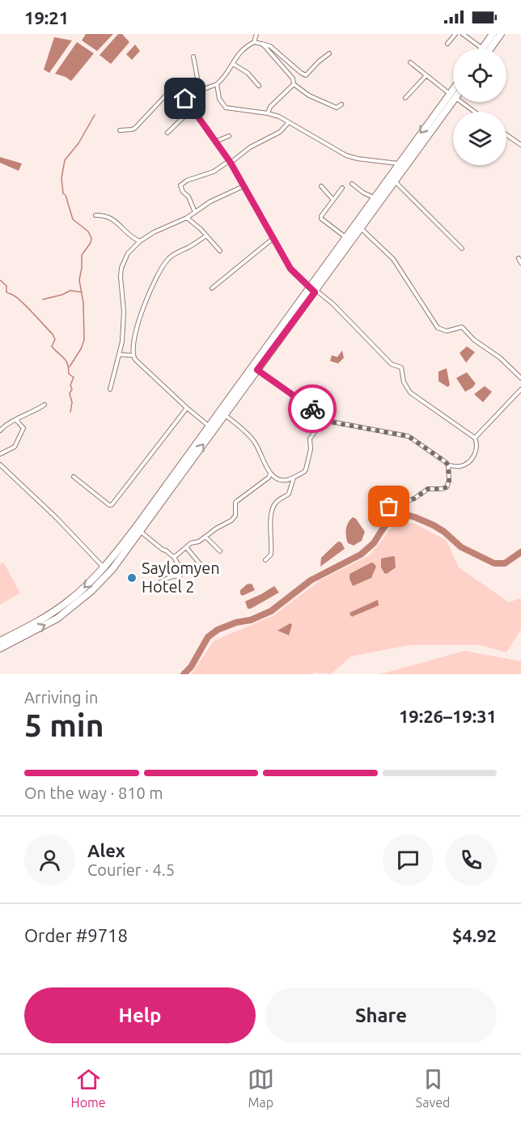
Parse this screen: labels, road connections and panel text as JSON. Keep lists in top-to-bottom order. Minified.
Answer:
{"places":["Saylomyen Hotel 2"],"page":{"status":"19:21","heading":["5 min","Arriving in","19:26–19:31"],"panel":["Alex","Courier · 4.5","Order #9718","$4.92"],"bar":"On the way · 810 m","buttons":["Help","Share"],"tabs":["Home","Map","Saved"]}}
